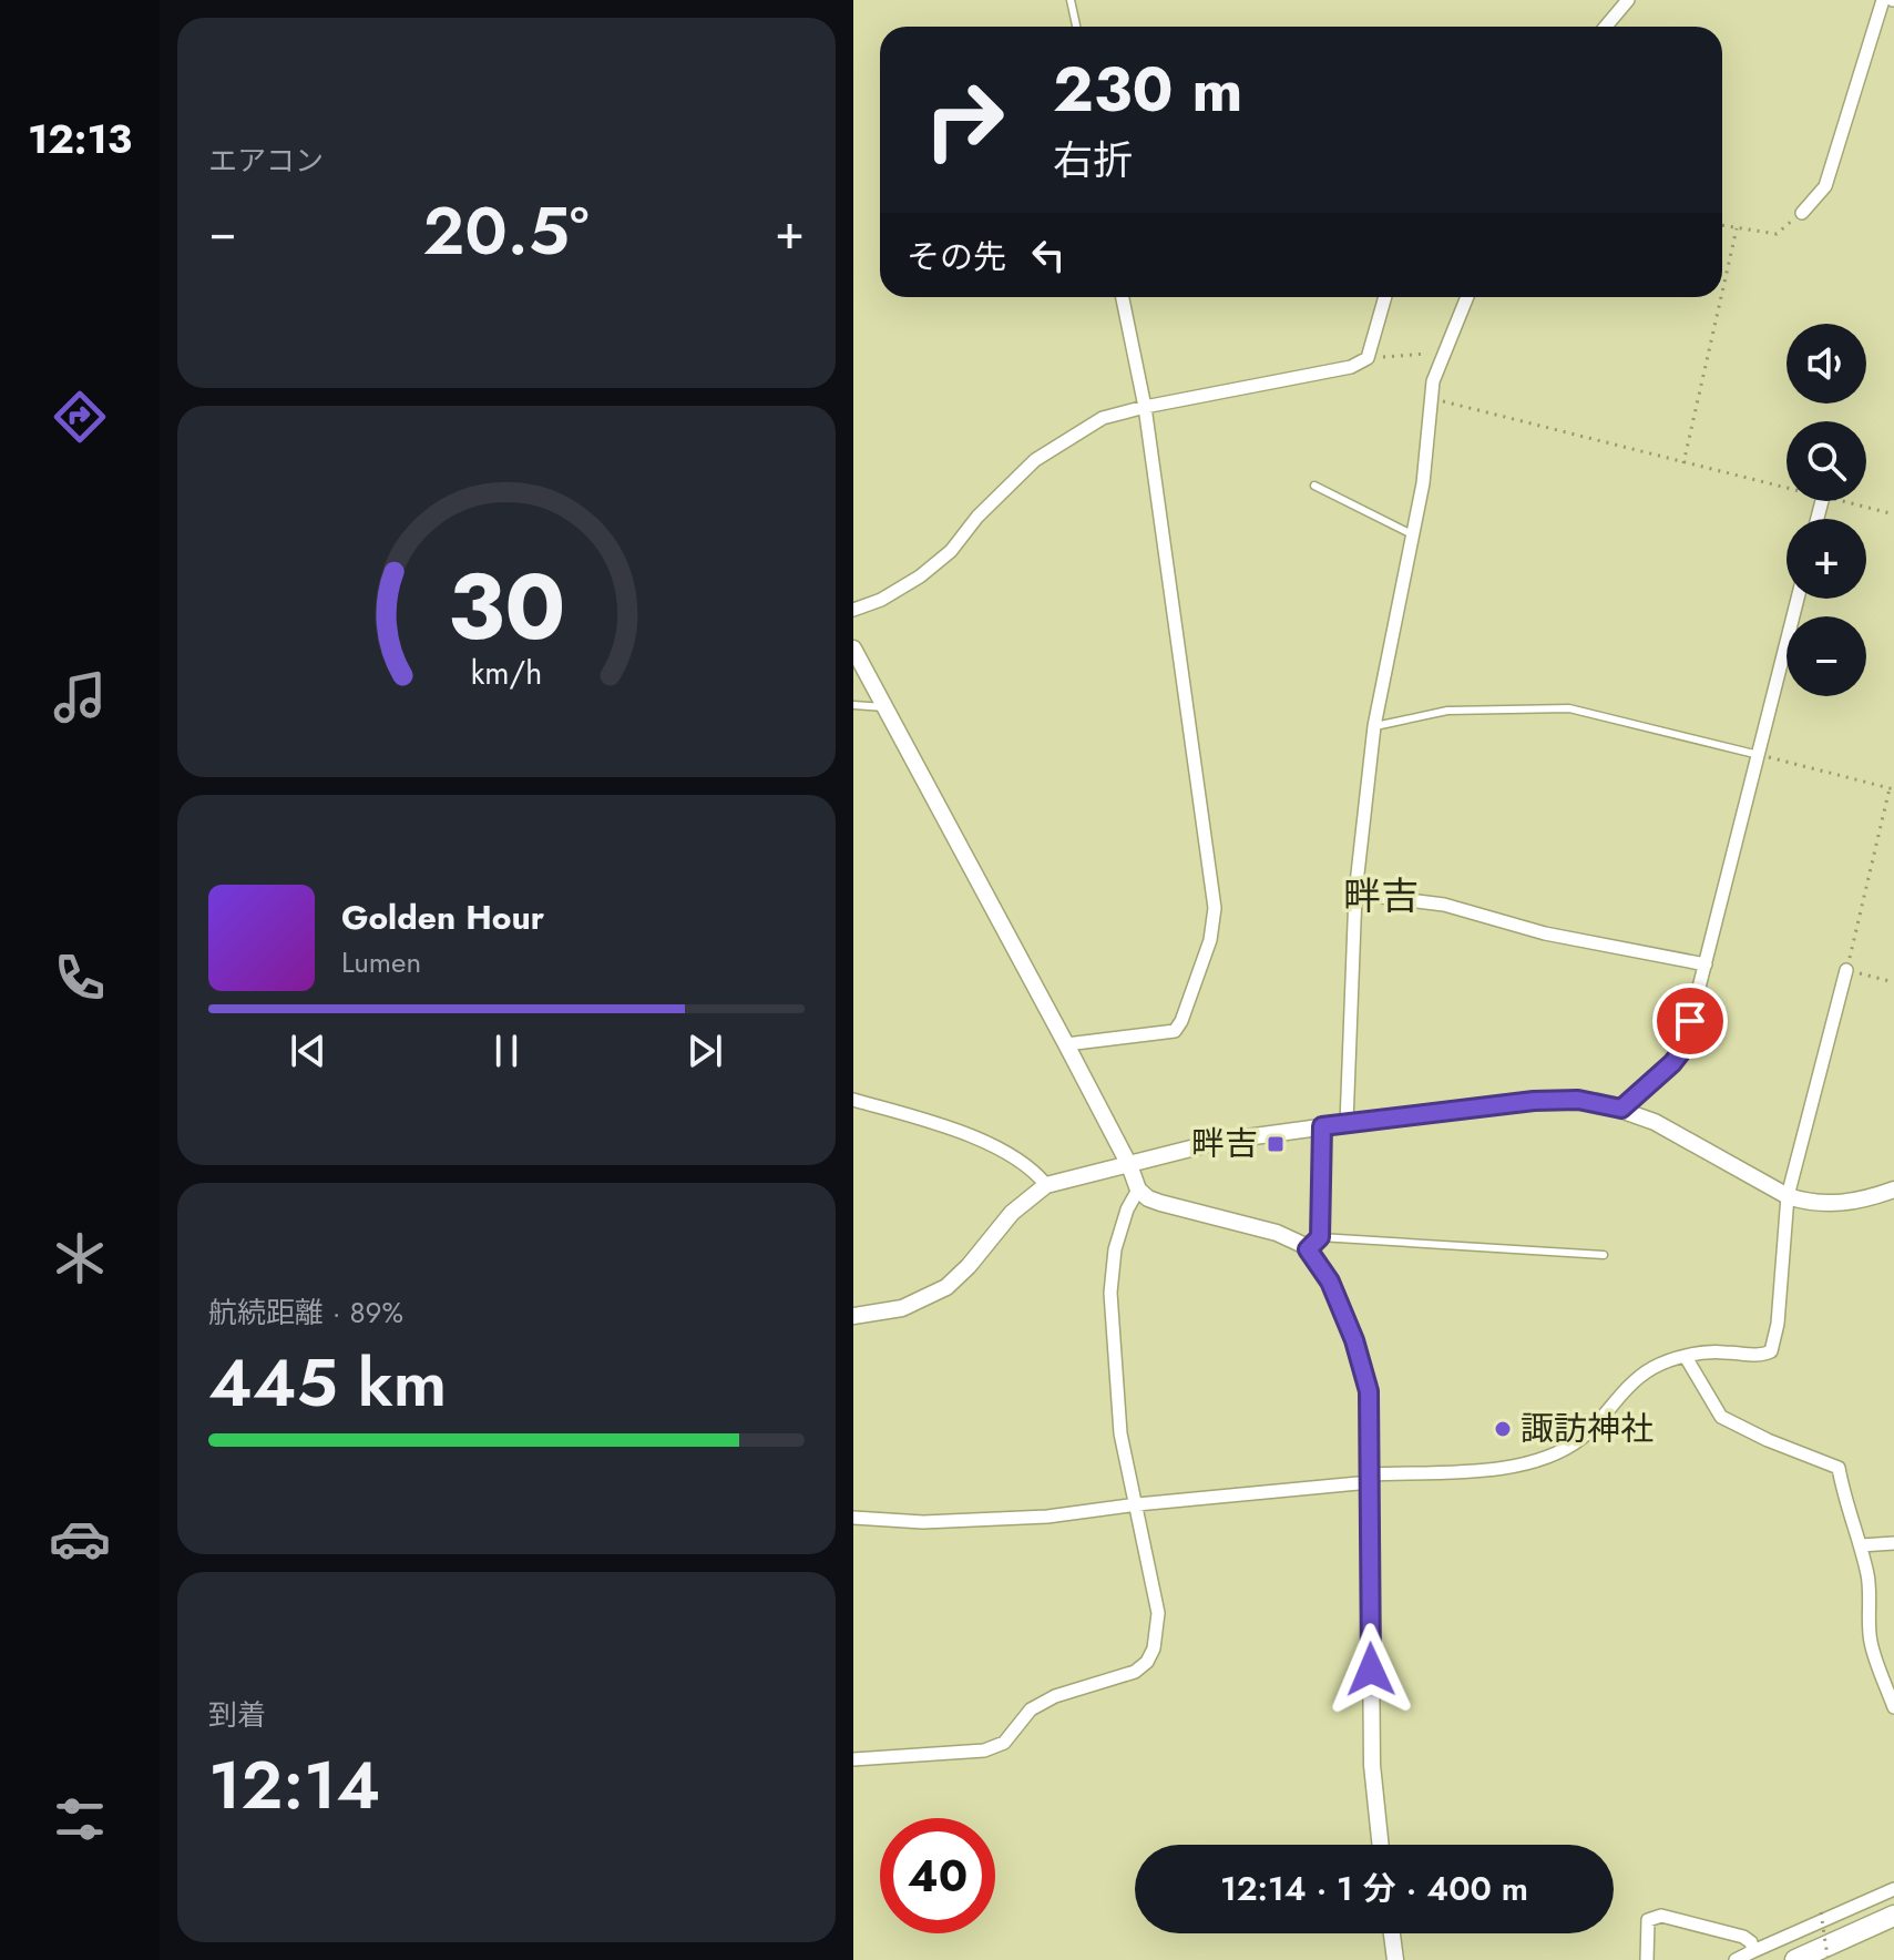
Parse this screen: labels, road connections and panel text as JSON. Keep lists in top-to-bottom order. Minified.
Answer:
{"districts":["畔吉"],"places":{"transit":["畔吉"],"other":["諏訪神社"]},"page":{"tabs":"12:13","tile":["エアコン",["航続距離 · 89%","445 km"],["到着","12:14"]],"turn":["230 m","右折"],"heat":["−","20.5°","+"],"then":"その先","map_buttons":["+","−"],"song":["Golden Hour","Lumen"],"limit":"40","trip":"12:14 · 1 分 · 400 m","gauge":["30","km/h"]}}
